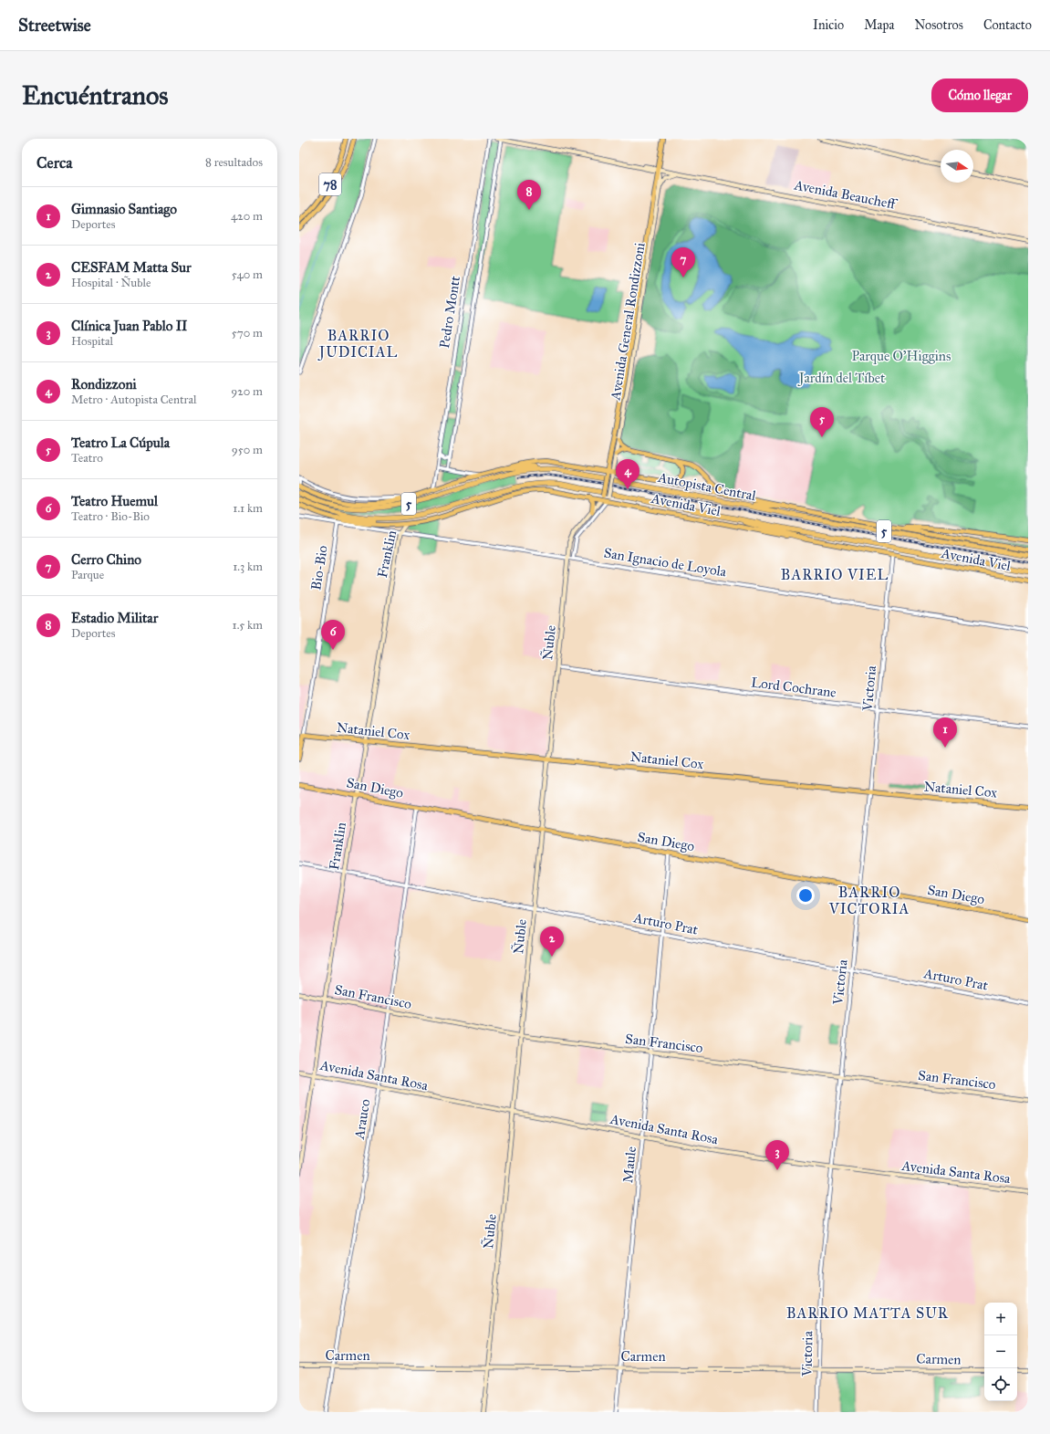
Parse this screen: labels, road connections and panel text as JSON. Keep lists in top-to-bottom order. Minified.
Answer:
{"streets":{"highway":["Autopista Central","5"],"main road":["78","Avenida Beaucheff","Avenida General Rondizzoni","Avenida Viel","Franklin","Bio-Bio","Ñuble","Nataniel Cox","San Diego","San Francisco","Avenida Santa Rosa","Carmen"],"street":["Pedro Montt","San Ignacio de Loyola","Lord Cochrane","Victoria","Arturo Prat","Arauco","Maule"]},"crossings":[["Avenida Beaucheff","Pedro Montt"],["Avenida Beaucheff","Avenida General Rondizzoni"],["Pedro Montt","Avenida Viel"],["Avenida General Rondizzoni","Avenida Viel"],["Avenida General Rondizzoni","Ñuble"],["Autopista Central","Avenida Viel"],["Avenida Viel","Franklin"],["Avenida Viel","Ñuble"],["Avenida Viel","Victoria"],["Franklin","San Ignacio de Loyola"],["Franklin","Nataniel Cox"],["Franklin","San Diego"],["Franklin","Arturo Prat"],["Franklin","San Francisco"],["Franklin","Avenida Santa Rosa"],["San Ignacio de Loyola","Bio-Bio"],["San Ignacio de Loyola","Ñuble"],["San Ignacio de Loyola","Victoria"],["Bio-Bio","Nataniel Cox"],["Ñuble","Lord Cochrane"],["Ñuble","Nataniel Cox"],["Ñuble","San Diego"],["Ñuble","Arturo Prat"],["Ñuble","San Francisco"],["Ñuble","Avenida Santa Rosa"],["Ñuble","Carmen"],["Lord Cochrane","Victoria"],["Victoria","Nataniel Cox"],["Victoria","San Diego"],["Victoria","Arturo Prat"],["Victoria","San Francisco"],["Victoria","Avenida Santa Rosa"],["Victoria","Carmen"],["San Diego","Arauco"],["San Diego","Maule"],["Arturo Prat","Arauco"],["Arturo Prat","Maule"],["San Francisco","Arauco"],["San Francisco","Maule"],["Avenida Santa Rosa","Arauco"],["Avenida Santa Rosa","Maule"],["Arauco","Carmen"],["Maule","Carmen"]],"districts":["BARRIO JUDICIAL","BARRIO VIEL","BARRIO VICTORIA","BARRIO MATTA SUR"],"parks":["Parque O'Higgins","Jardín del Tíbet"],"north":"right","page":{"header":"Streetwise","nav":["Inicio","Mapa","Nosotros","Contacto"],"buttons":"Cómo llegar","title":"Encuéntranos","heading":["Cerca","8 resultados"],"pins":["8","7","5","4","6","1","2","3"],"list":[{"mark":"1","name":"Gimnasio Santiago","note":"Deportes","value":"420 m"},{"mark":"2","name":"CESFAM Matta Sur","note":"Hospital · Ñuble","value":"540 m"},{"mark":"3","name":"Clínica Juan Pablo II","note":"Hospital","value":"570 m"},{"mark":"4","name":"Rondizzoni","note":"Metro · Autopista Central","value":"920 m"},{"mark":"5","name":"Teatro La Cúpula","note":"Teatro","value":"950 m"},{"mark":"6","name":"Teatro Huemul","note":"Teatro · Bio-Bio","value":"1.1 km"},{"mark":"7","name":"Cerro Chino","note":"Parque","value":"1.3 km"},{"mark":"8","name":"Estadio Militar","note":"Deportes","value":"1.5 km"}],"map_buttons":["+","−"]}}
